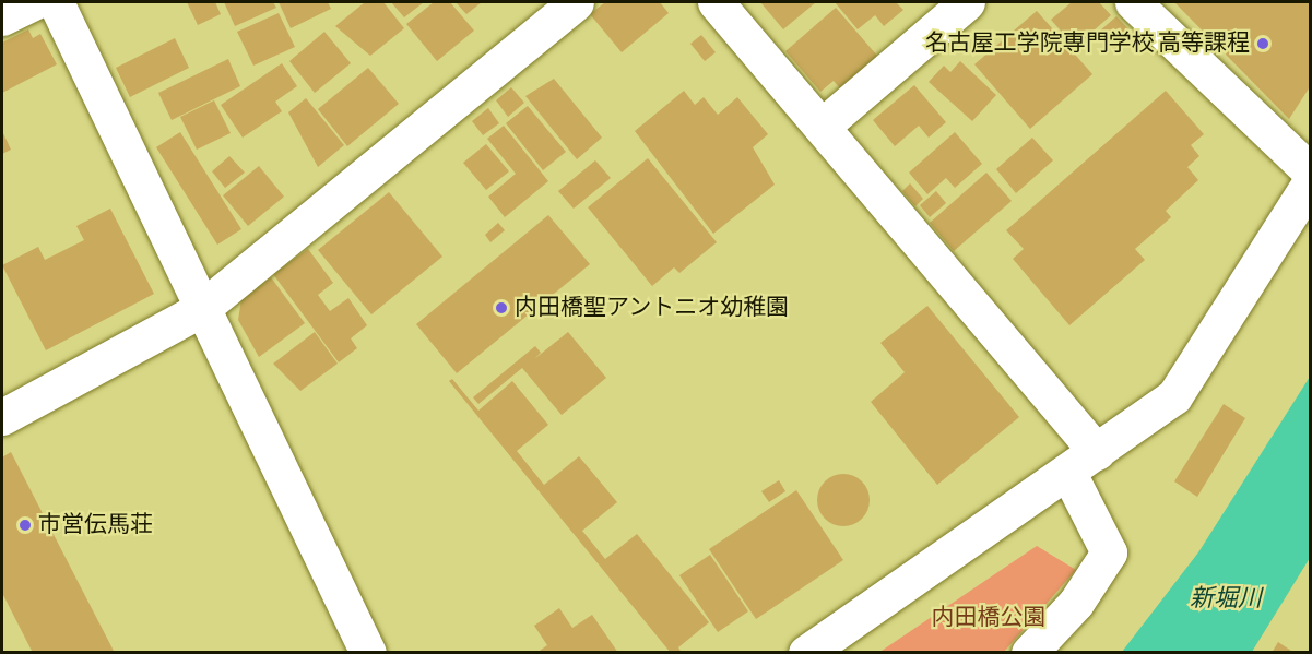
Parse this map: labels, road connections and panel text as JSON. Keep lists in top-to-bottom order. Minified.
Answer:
{"water":["新堀川"],"parks":["内田橋公園"],"places":["名古屋工学院専門学校 高等課程","内田橋聖アントニオ幼稚園","市営伝馬荘"]}
